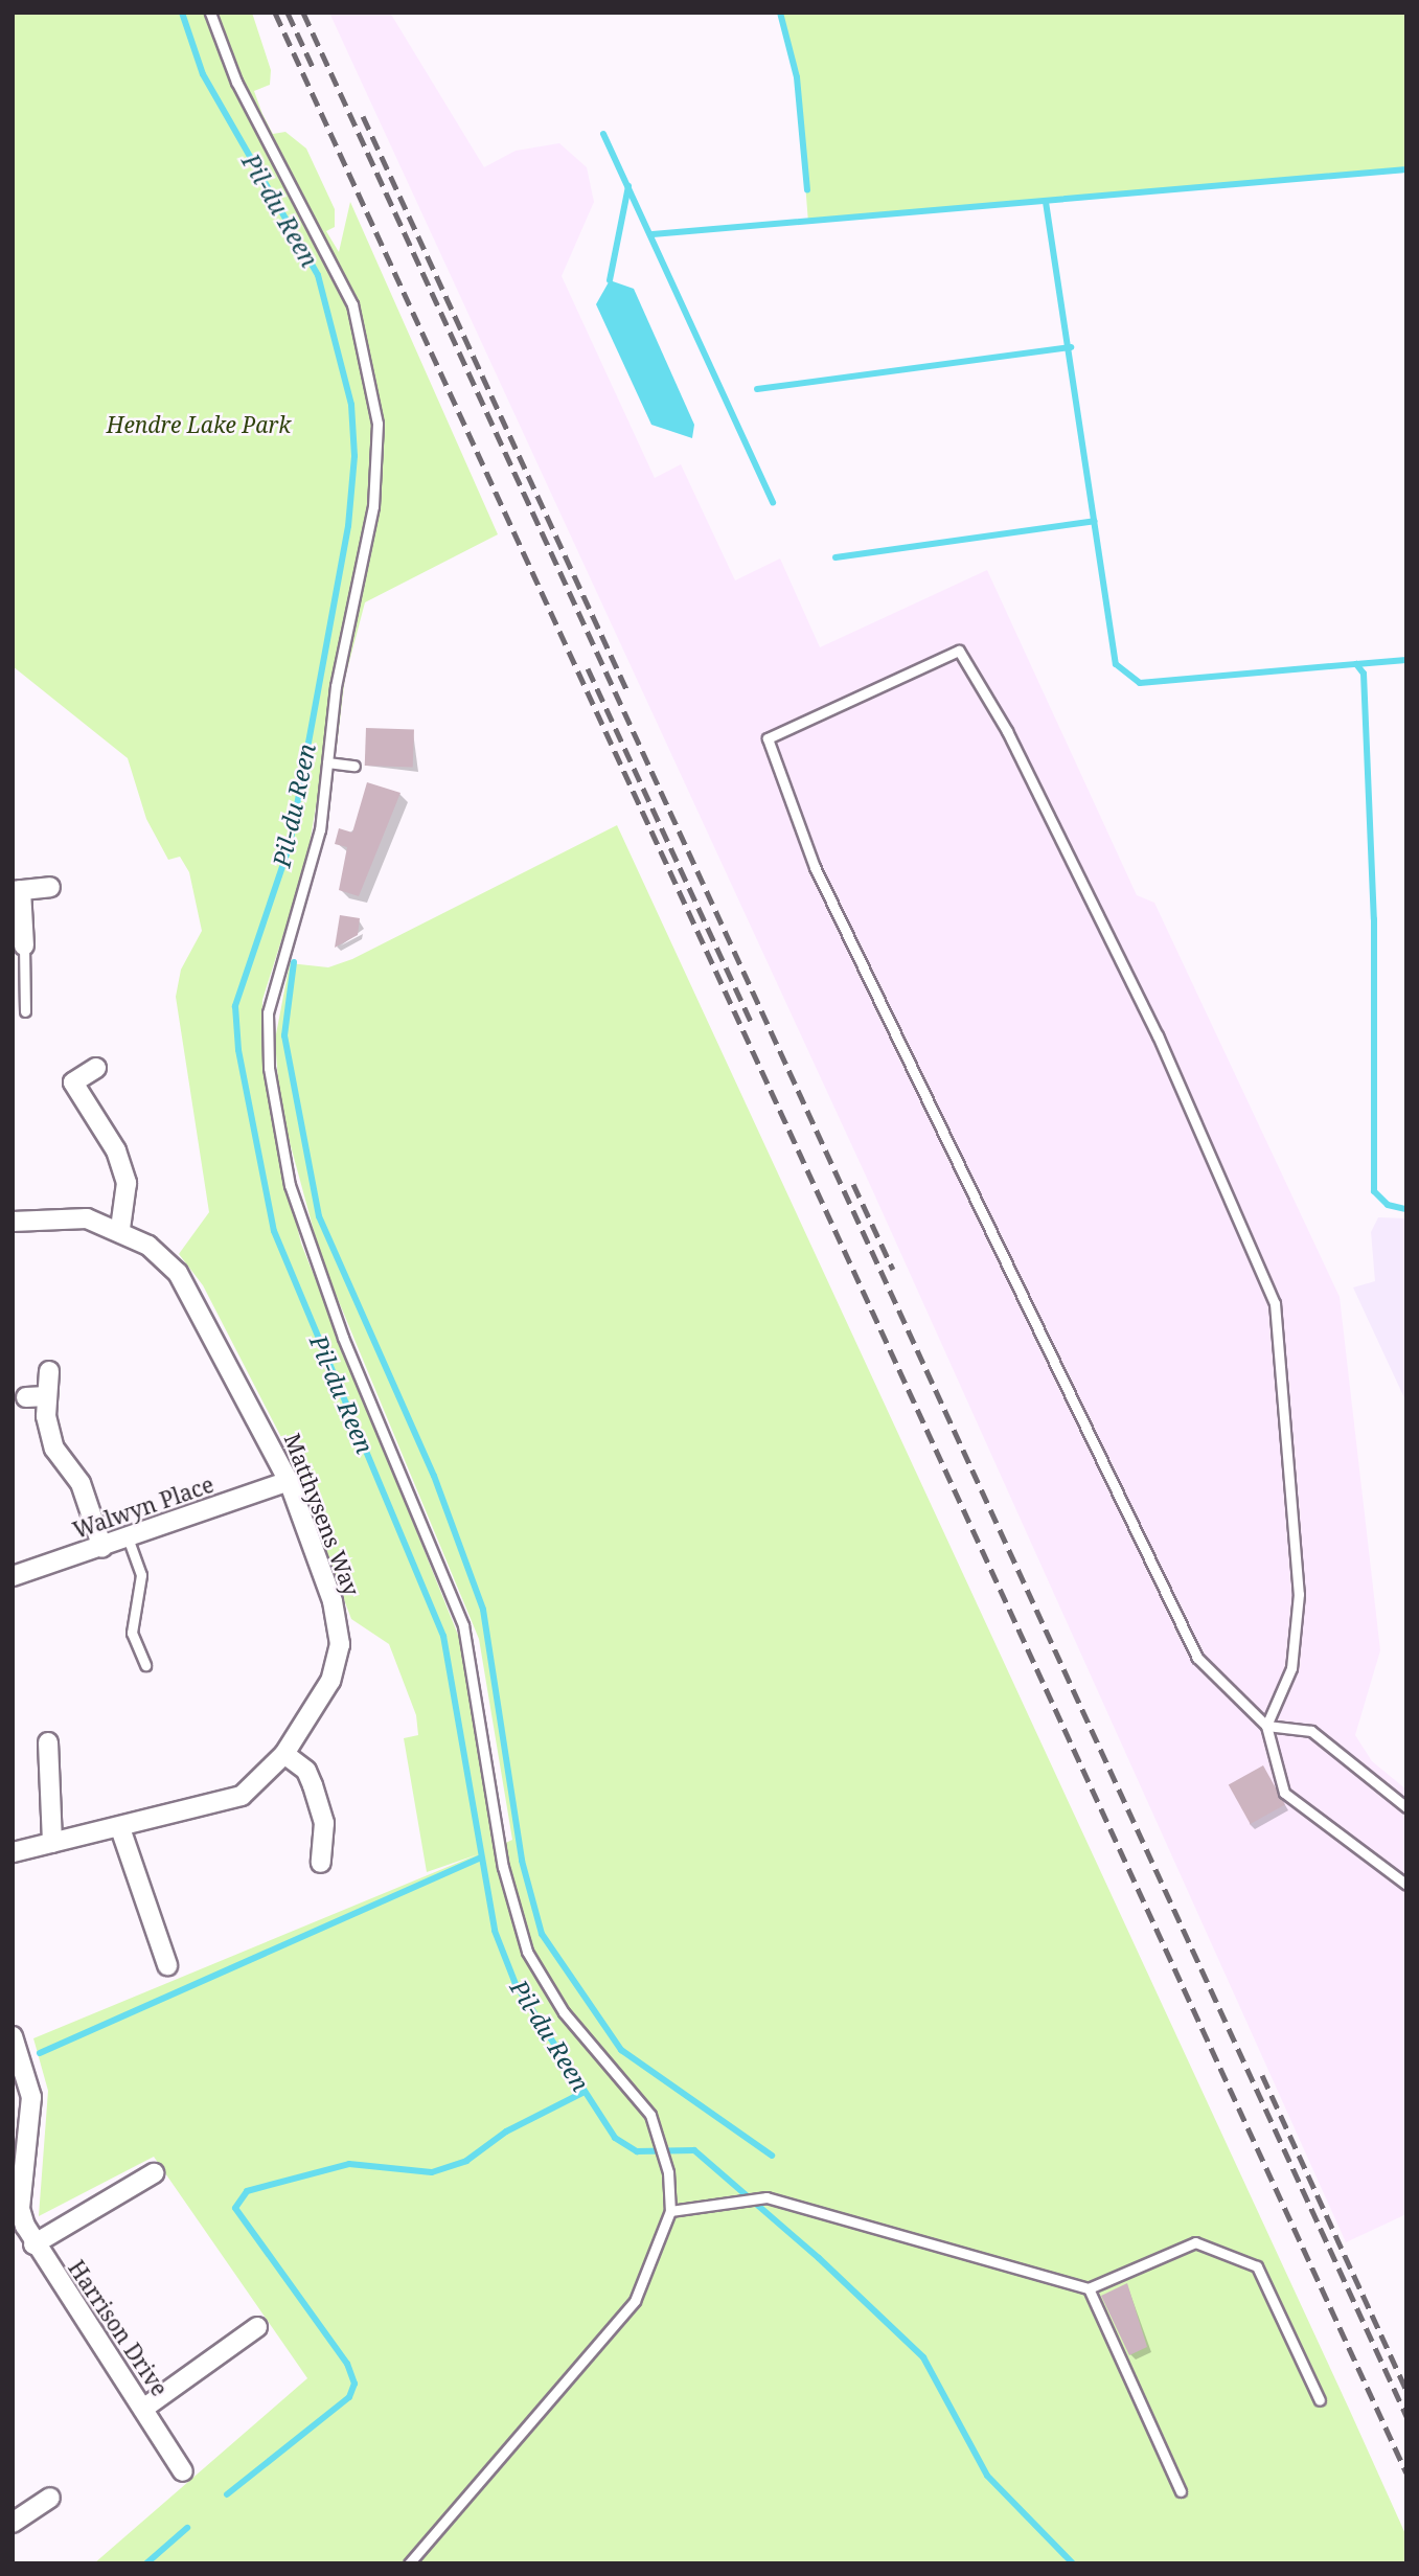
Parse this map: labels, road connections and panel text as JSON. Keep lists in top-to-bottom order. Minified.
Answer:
{"streets":{"street":["Walwyn Place","Matthysens Way","Harrison Drive"]},"crossings":[["Walwyn Place","Matthysens Way"]],"water":["Pil-du Reen"],"parks":["Hendre Lake Park"]}
